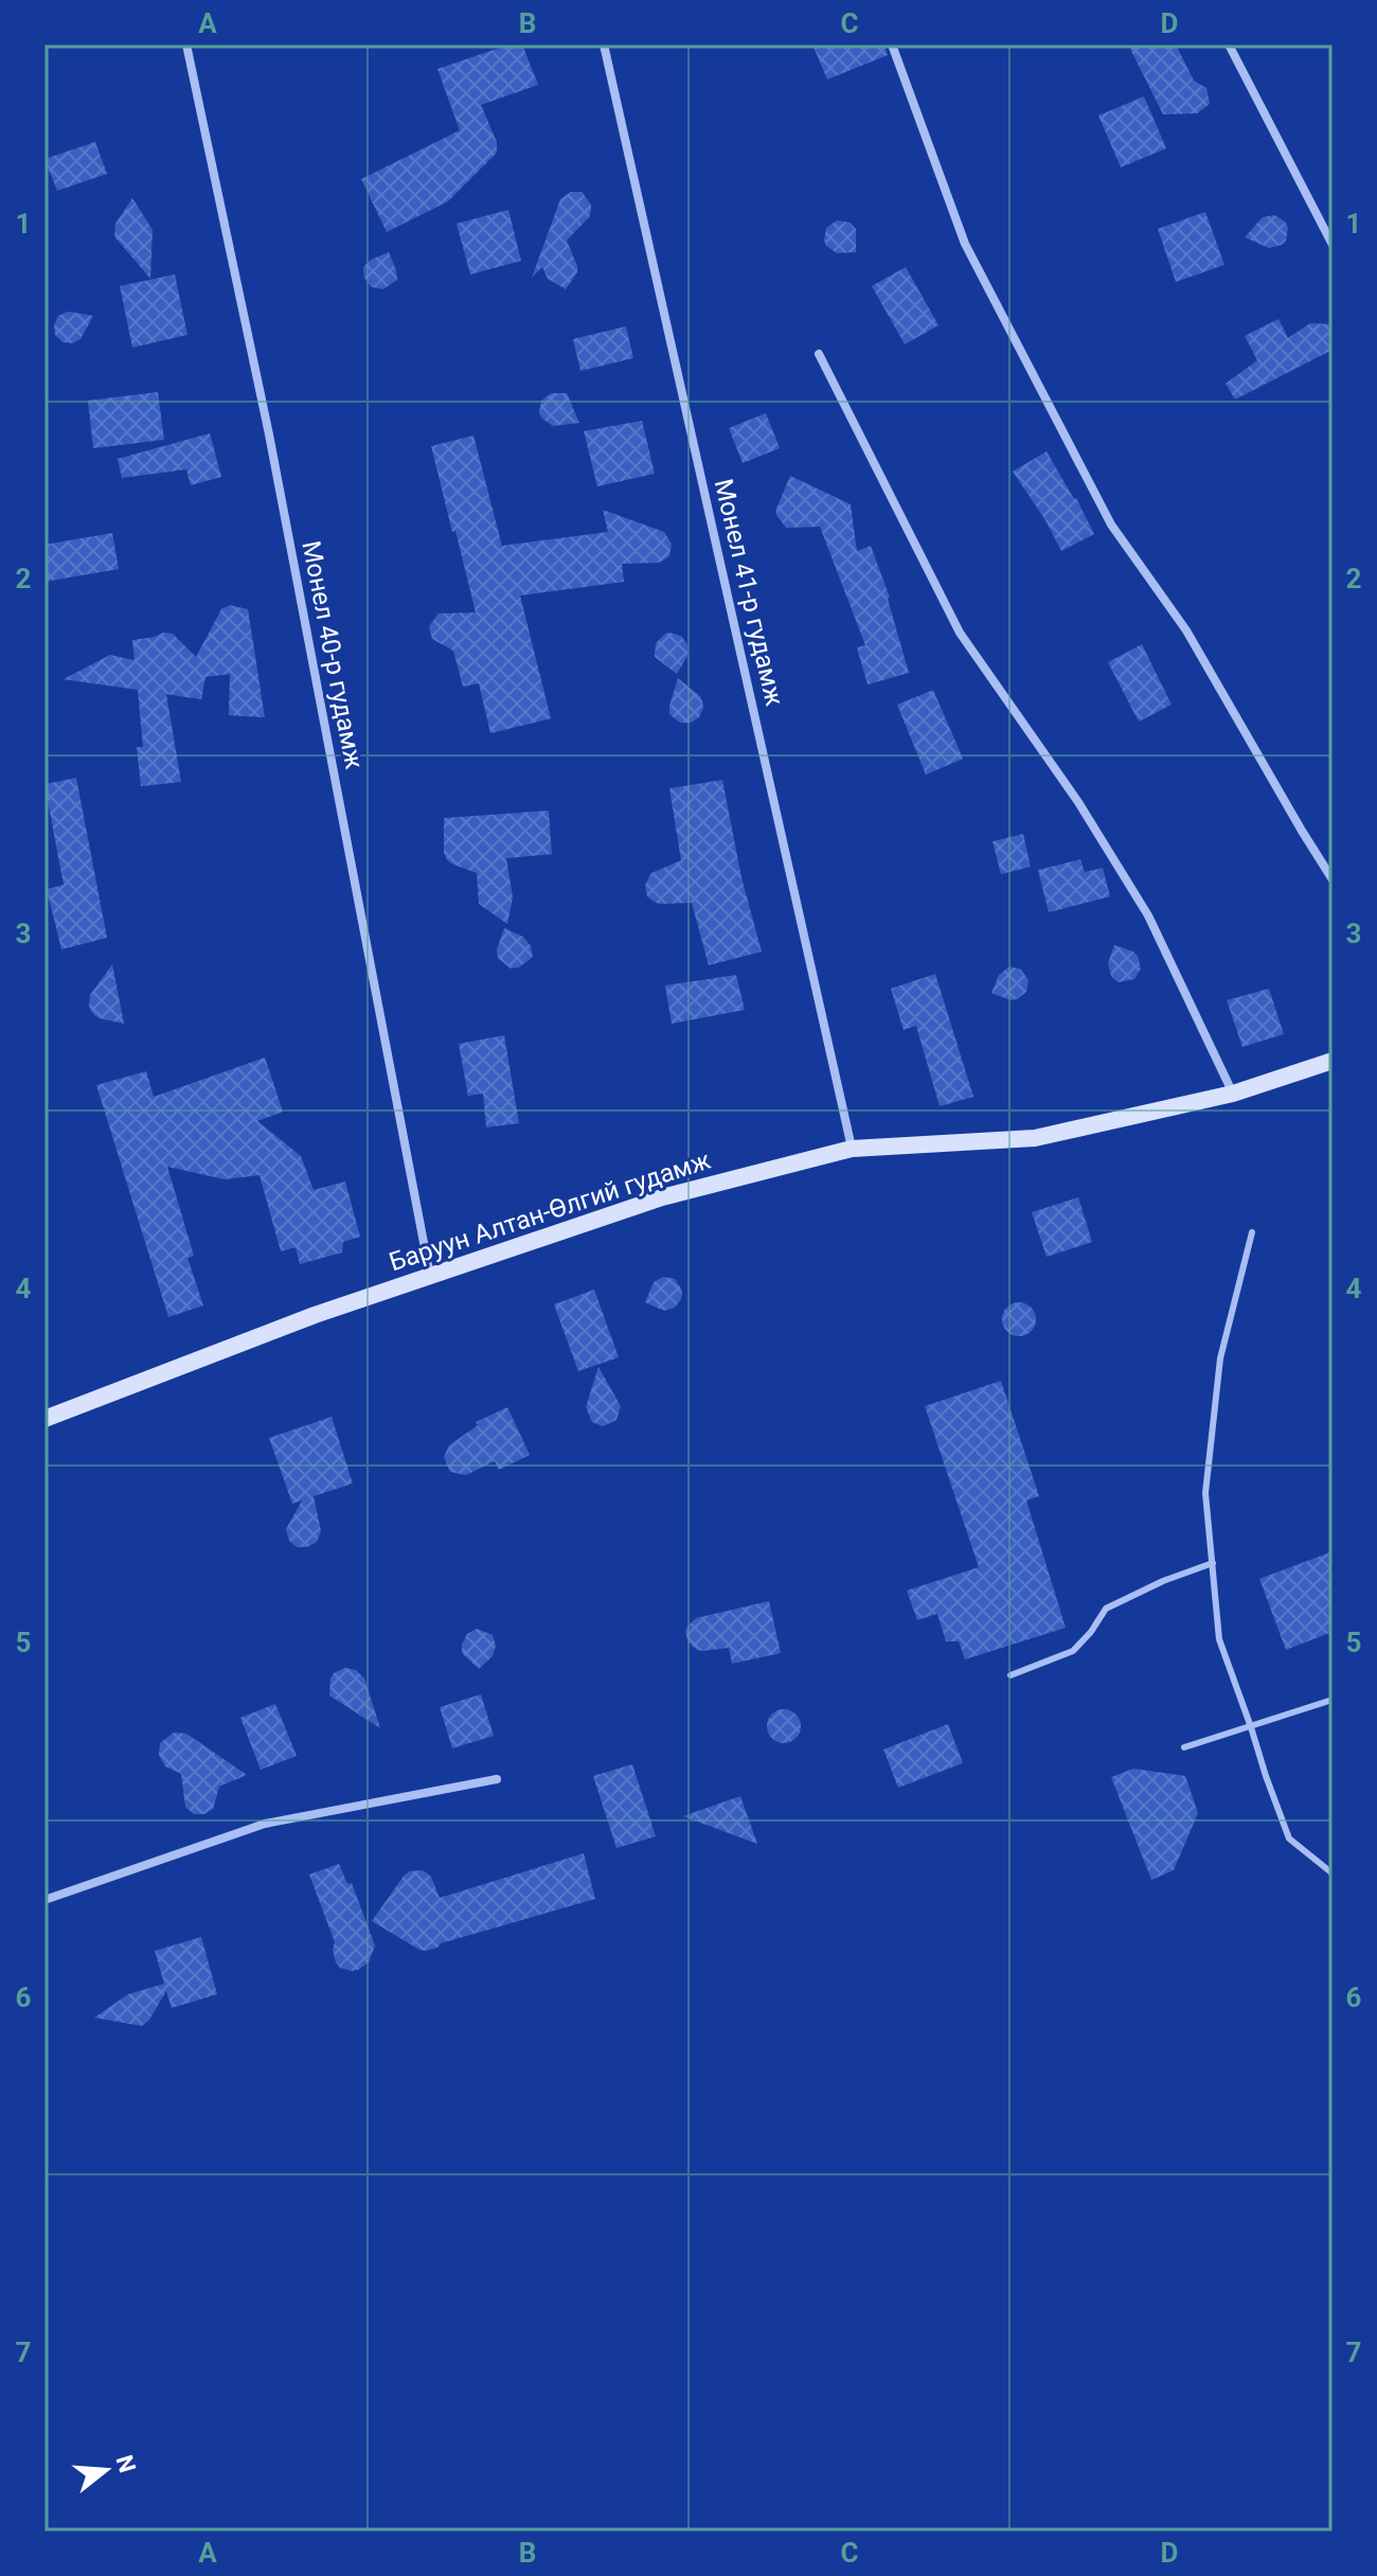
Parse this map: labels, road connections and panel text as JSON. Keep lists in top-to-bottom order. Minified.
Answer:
{"streets":{"main road":["Баруун Алтан-Өлгий гудамж"],"street":["Монел 41-р гудамж","Монел 40-р гудамж"]},"crossings":[["Монел 41-р гудамж","Баруун Алтан-Өлгий гудамж"],["Монел 40-р гудамж","Баруун Алтан-Өлгий гудамж"]],"north":"right","grid":{"columns":["A","B","C","D"],"rows":["1","2","3","4","5","6","7"]}}
